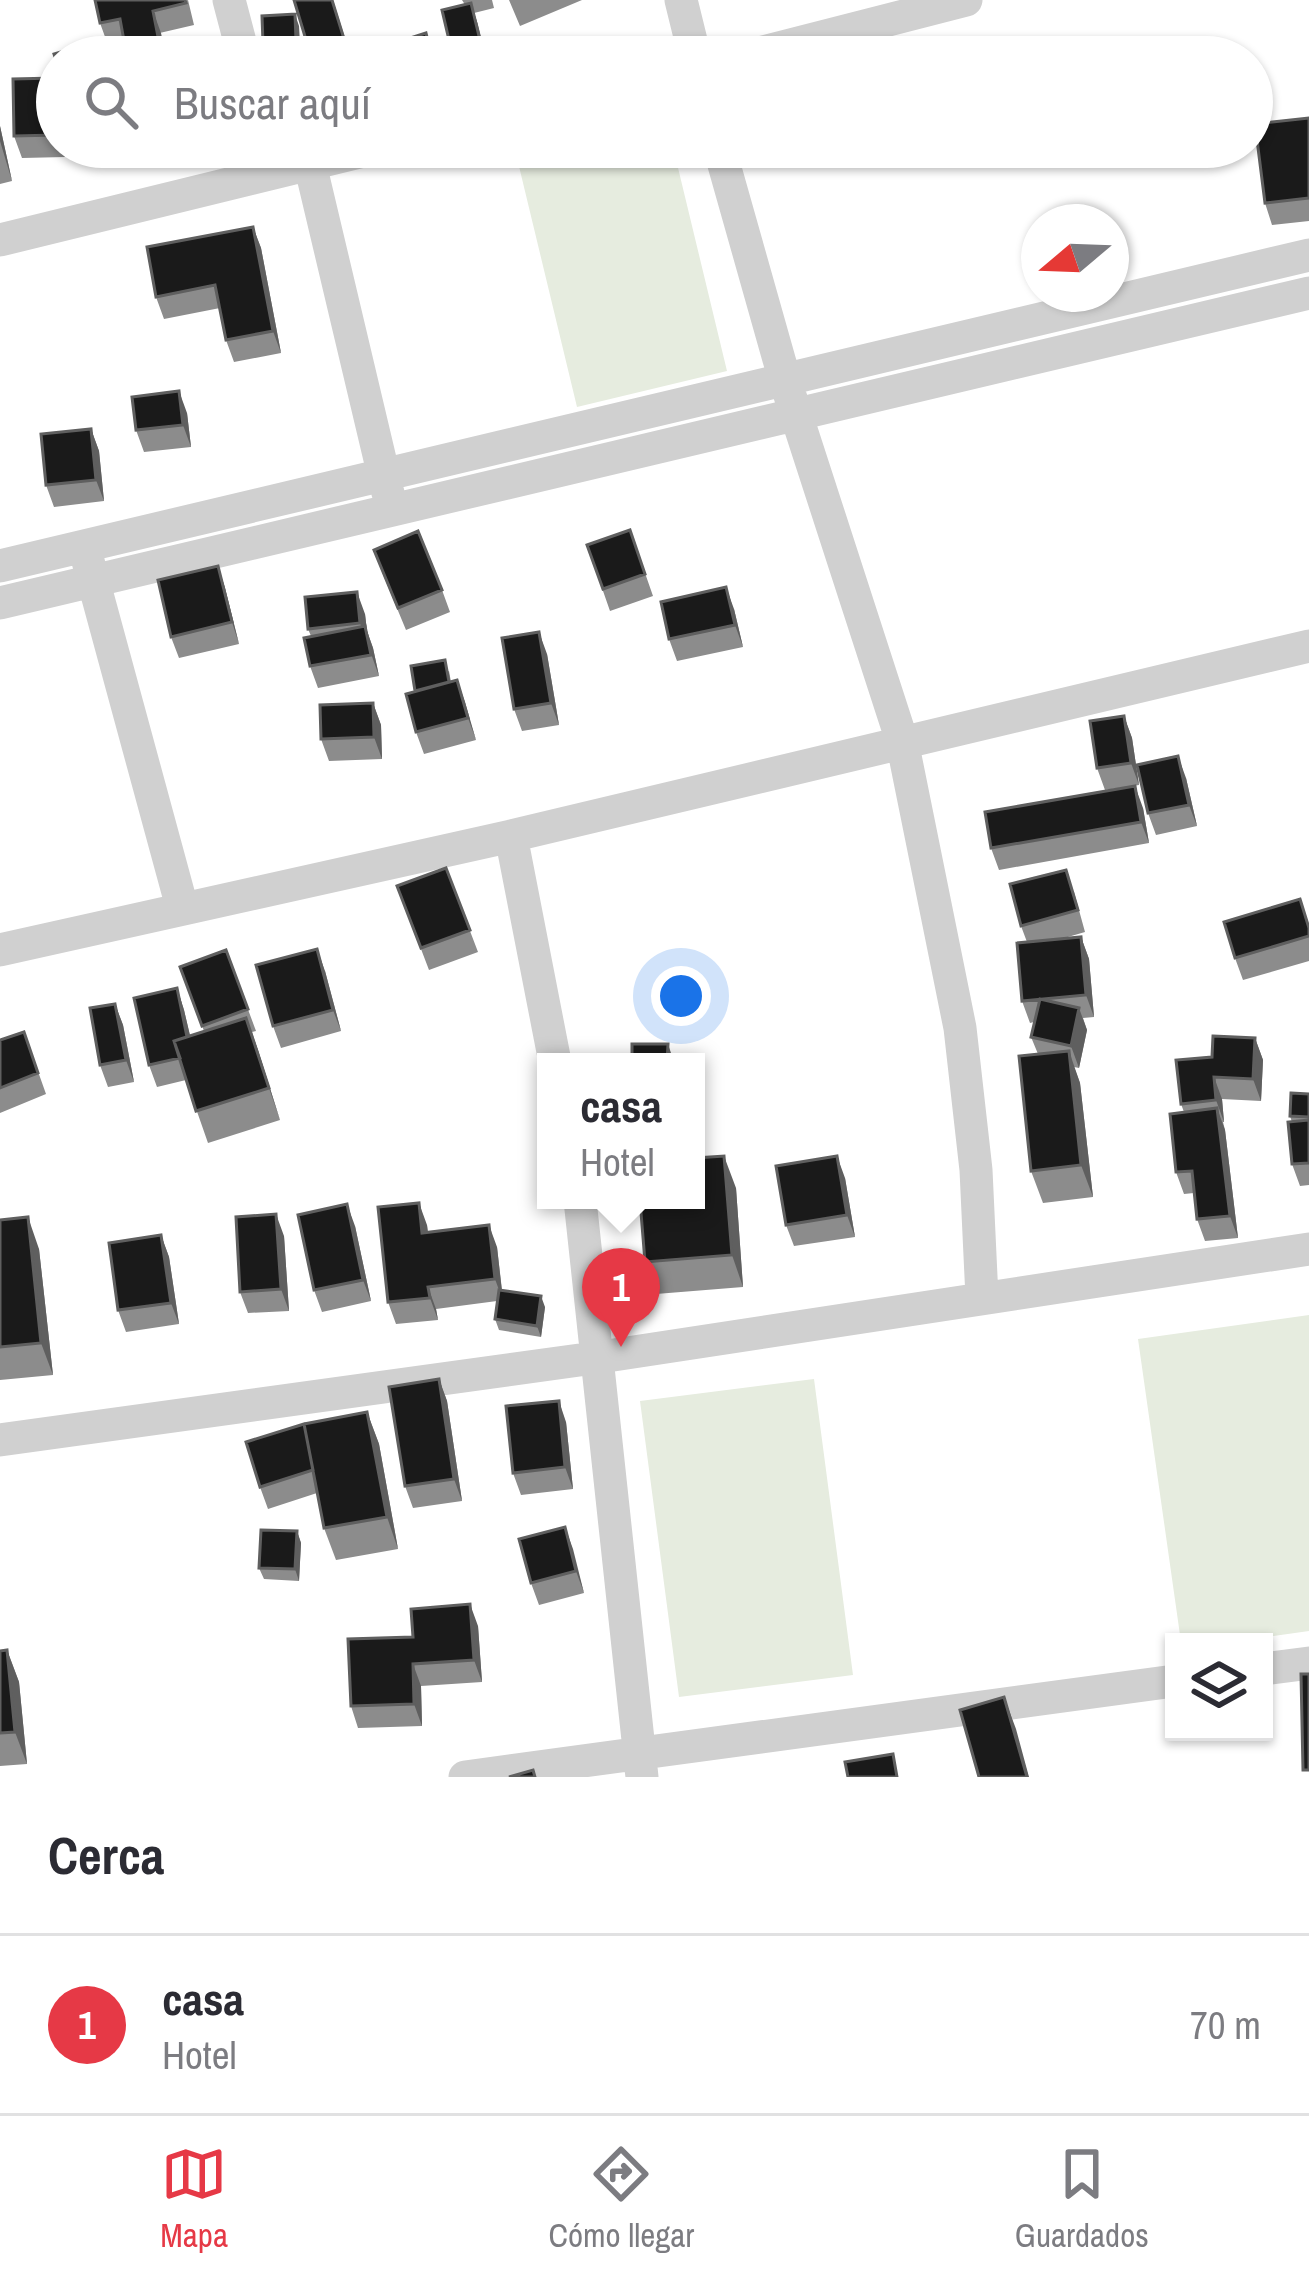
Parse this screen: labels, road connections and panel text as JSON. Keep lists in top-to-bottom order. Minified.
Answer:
{"north":"left","page":{"search":"Buscar aquí","popup":["casa","Hotel"],"pins":"1","heading":"Cerca","list":[{"mark":"1","name":"casa","note":"Hotel","value":"70 m"}],"nav":["Mapa","Cómo llegar","Guardados"]}}
